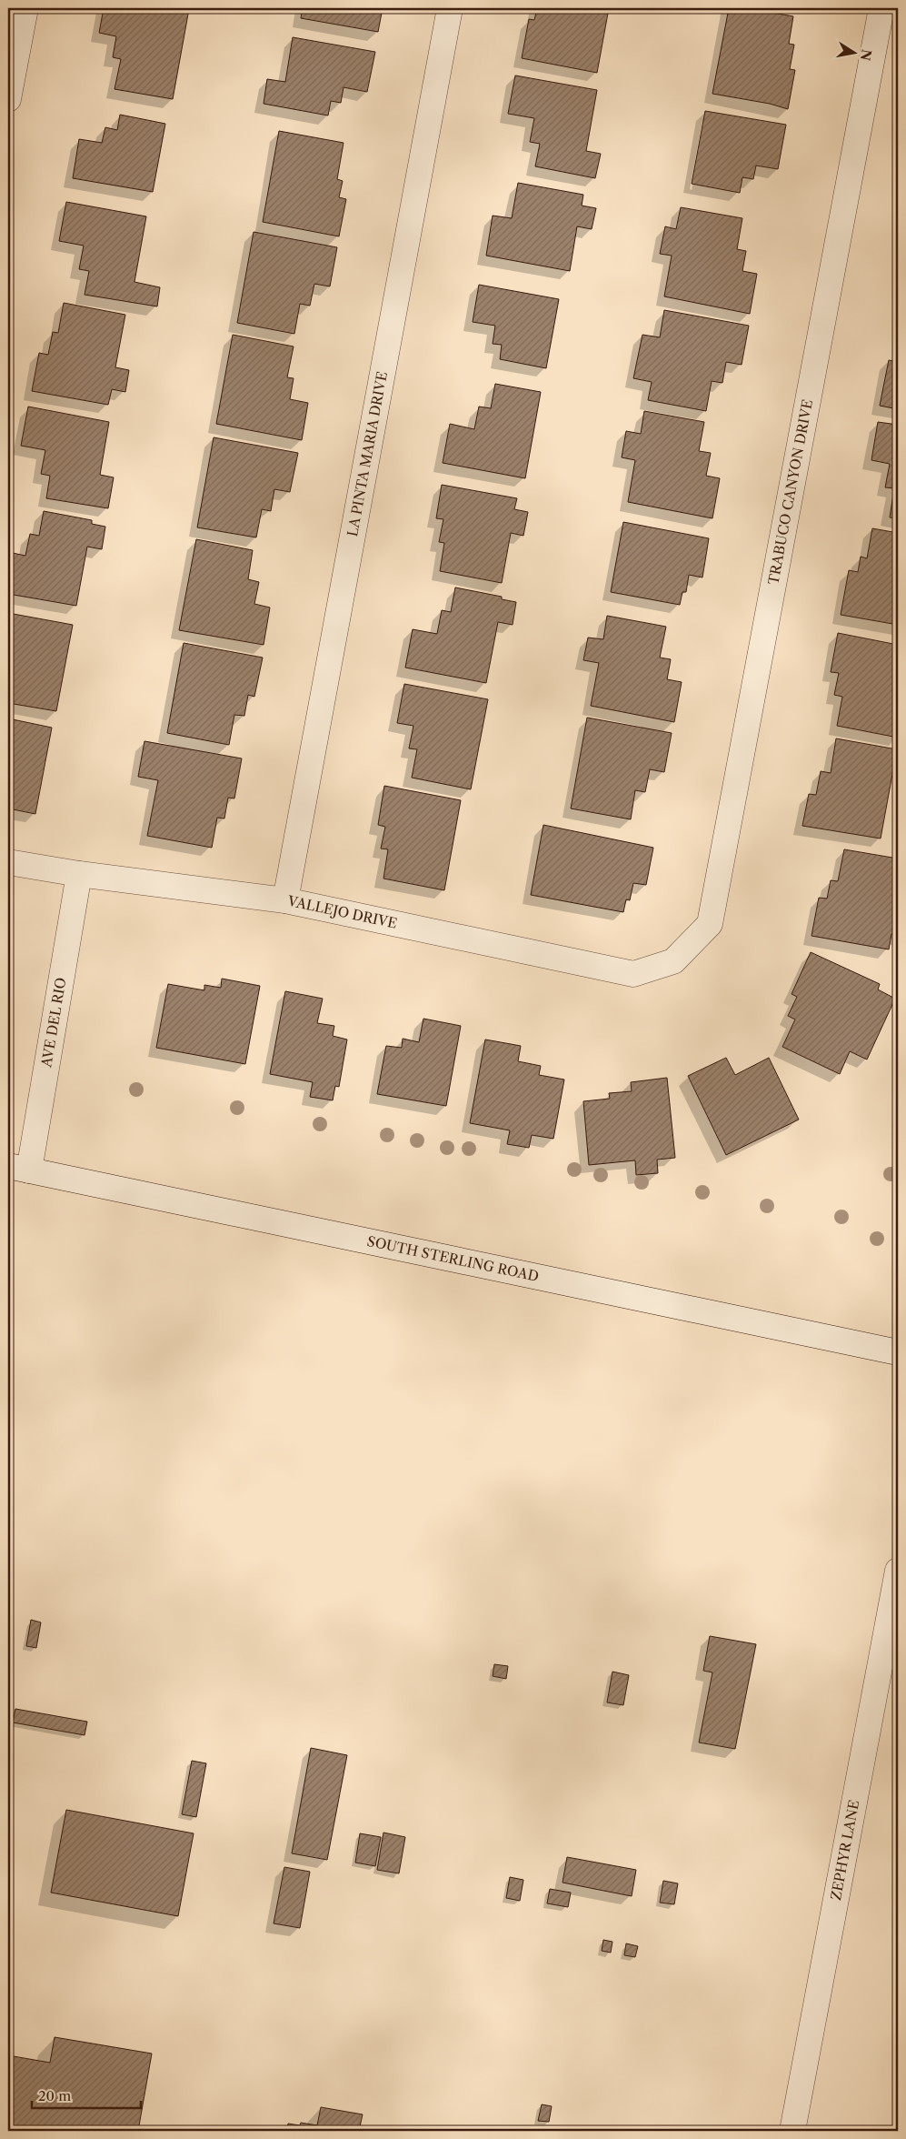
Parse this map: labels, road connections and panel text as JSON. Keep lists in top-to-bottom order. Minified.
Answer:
{"streets":{"street":["LA PINTA MARIA DRIVE","TRABUCO CANYON DRIVE","VALLEJO DRIVE","AVE DEL RIO","SOUTH STERLING ROAD","ZEPHYR LANE"]},"crossings":[["LA PINTA MARIA DRIVE","VALLEJO DRIVE"],["TRABUCO CANYON DRIVE","VALLEJO DRIVE"],["VALLEJO DRIVE","AVE DEL RIO"],["AVE DEL RIO","SOUTH STERLING ROAD"]],"scale_bar":"20 m","north":"right"}
